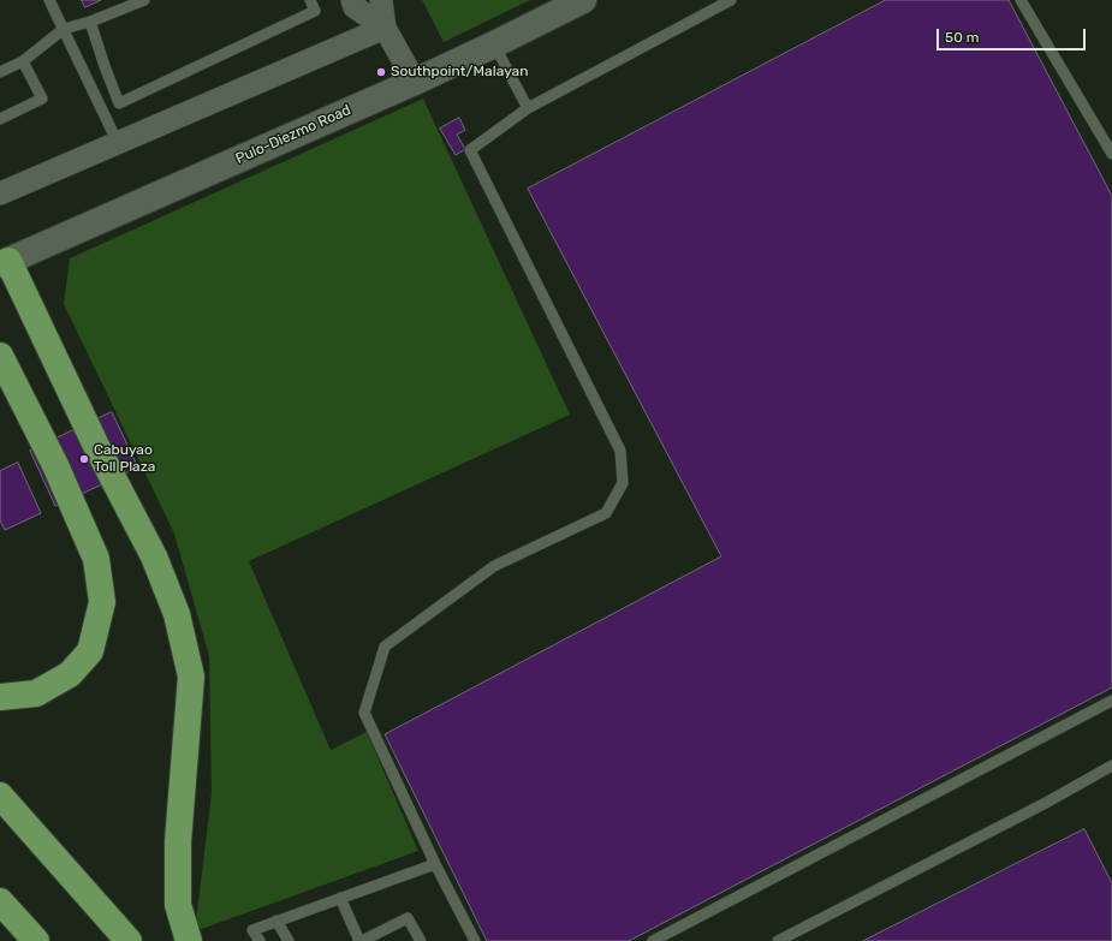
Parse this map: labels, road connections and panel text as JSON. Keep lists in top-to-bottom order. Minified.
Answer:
{"streets":{"main road":["Pulo-Diezmo Road"]},"places":["Southpoint/Malayan","Cabuyao Toll Plaza"],"scale_bar":"50 m"}
